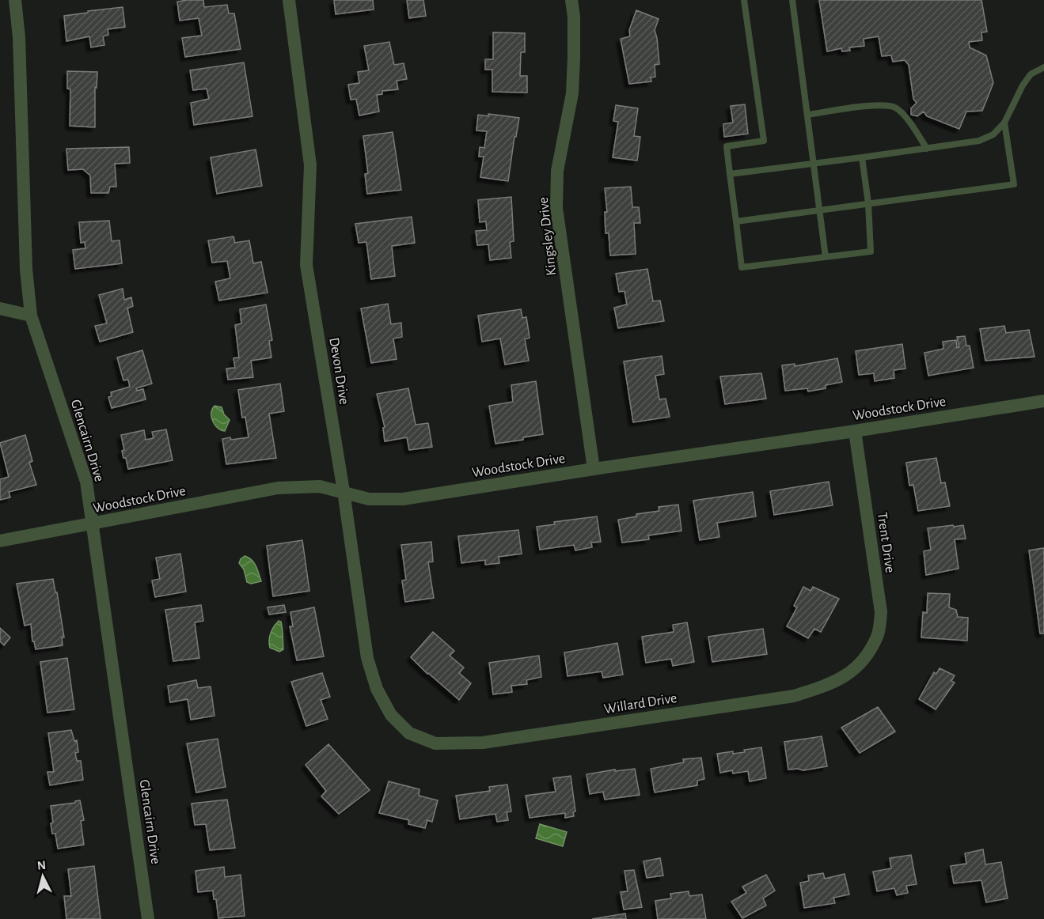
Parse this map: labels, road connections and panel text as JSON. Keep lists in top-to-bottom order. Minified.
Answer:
{"streets":{"street":["Kingsley Drive","Devon Drive","Woodstock Drive","Glencairn Drive","Trent Drive","Willard Drive"]},"crossings":[["Kingsley Drive","Woodstock Drive"],["Devon Drive","Woodstock Drive"],["Devon Drive","Willard Drive"],["Woodstock Drive","Glencairn Drive"],["Woodstock Drive","Trent Drive"],["Trent Drive","Willard Drive"]],"north":"top"}
